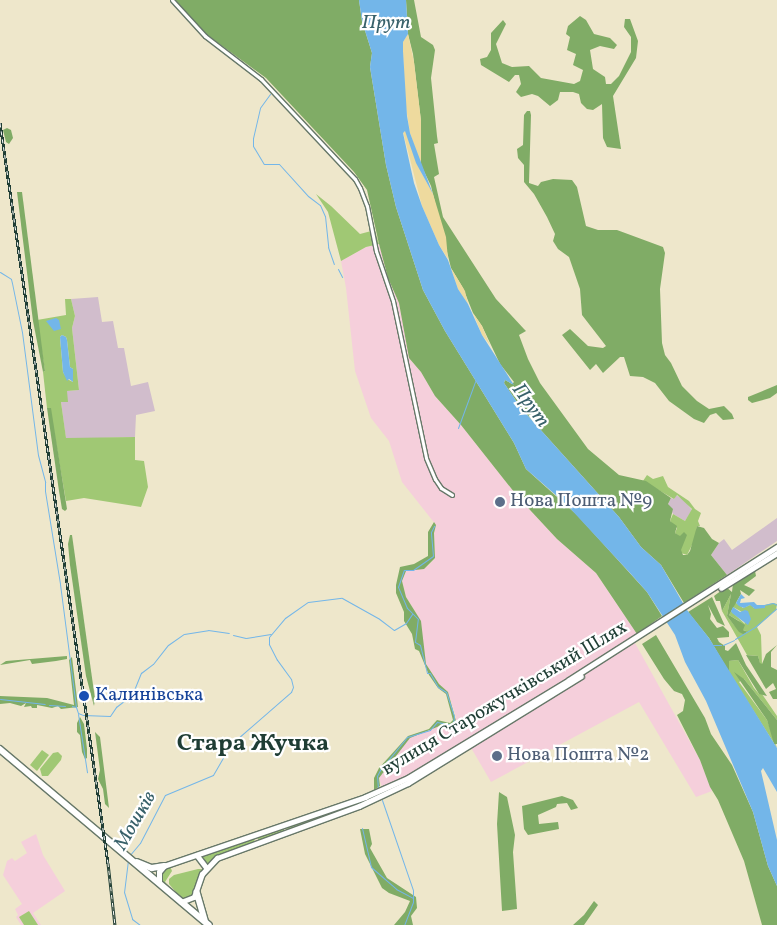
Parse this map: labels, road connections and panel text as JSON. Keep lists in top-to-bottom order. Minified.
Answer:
{"streets":{"main road":["вулиця Старожучківський Шлях"]},"districts":["Стара Жучка"],"water":["Прут","Мошків"],"places":["Нова Пошта №9","Калинівська","Нова Пошта №2"]}
